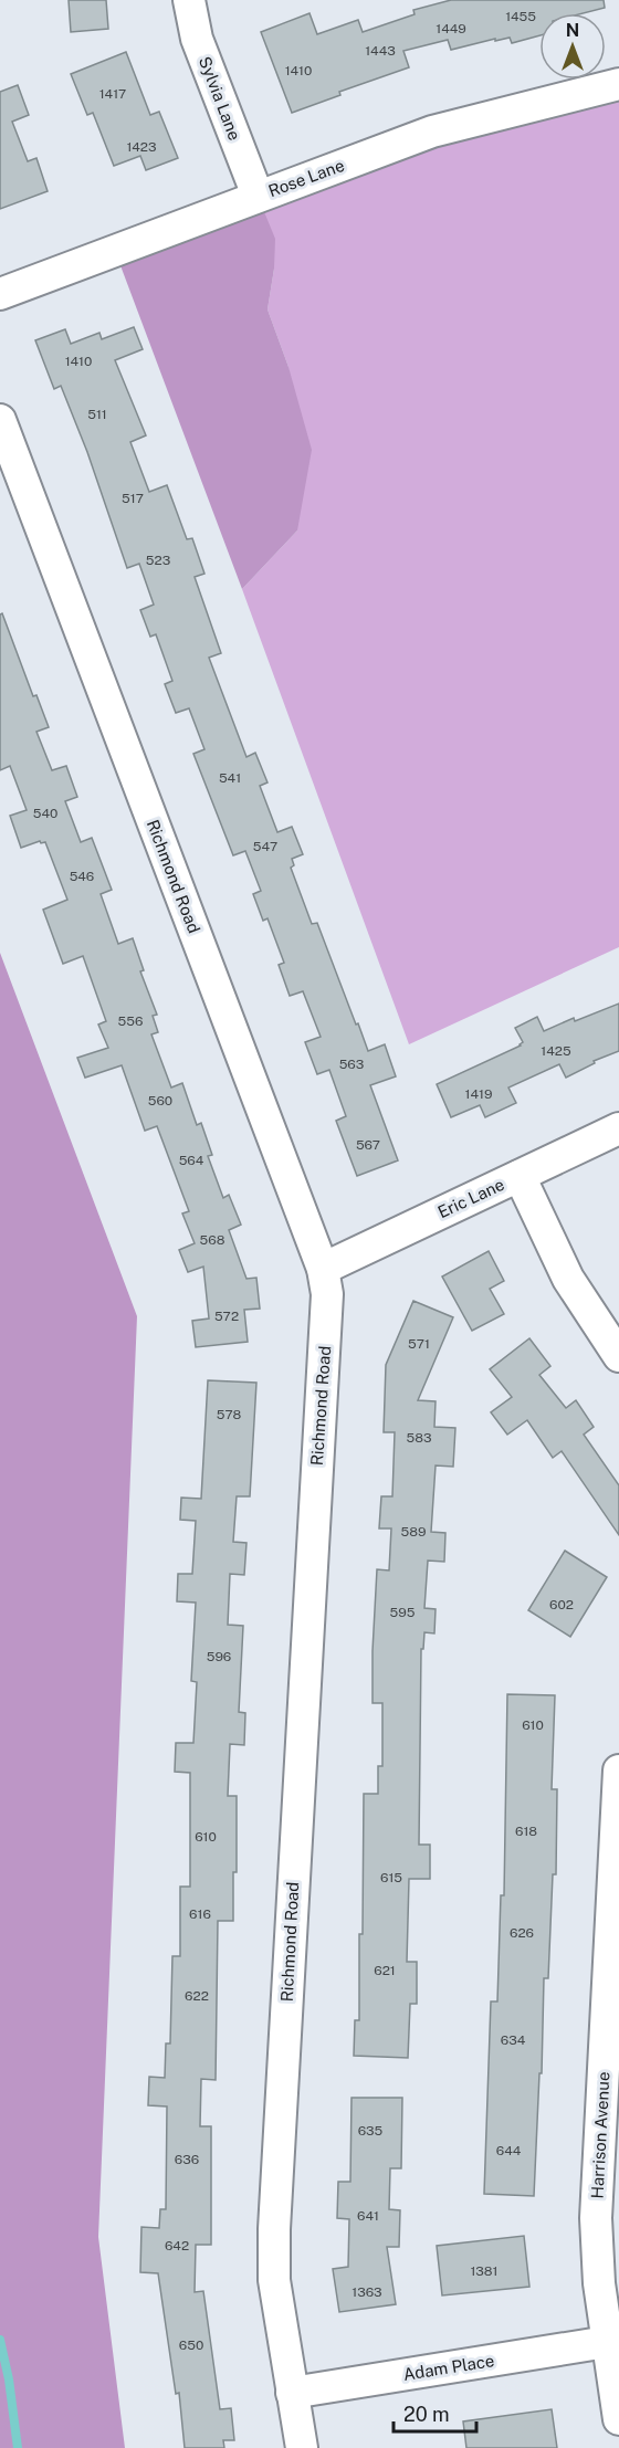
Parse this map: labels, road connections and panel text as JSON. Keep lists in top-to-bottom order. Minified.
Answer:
{"streets":{"street":["Sylvia Lane","Rose Lane","Richmond Road","Eric Lane","Harrison Avenue","Adam Place"]},"crossings":[["Sylvia Lane","Rose Lane"],["Richmond Road","Eric Lane"],["Richmond Road","Adam Place"],["Harrison Avenue","Adam Place"]],"house_numbers":["1455","1449","1443","1410","1417","1423","1410","511","517","523","541","540","547","546","556","1425","563","1419","560","567","564","568","572","571","578","583","589","602","595","596","610","618","610","615","616","626","621","622","634","635","644","636","641","642","1381","1363","650"],"scale_bar":"20 m","north":"top"}
